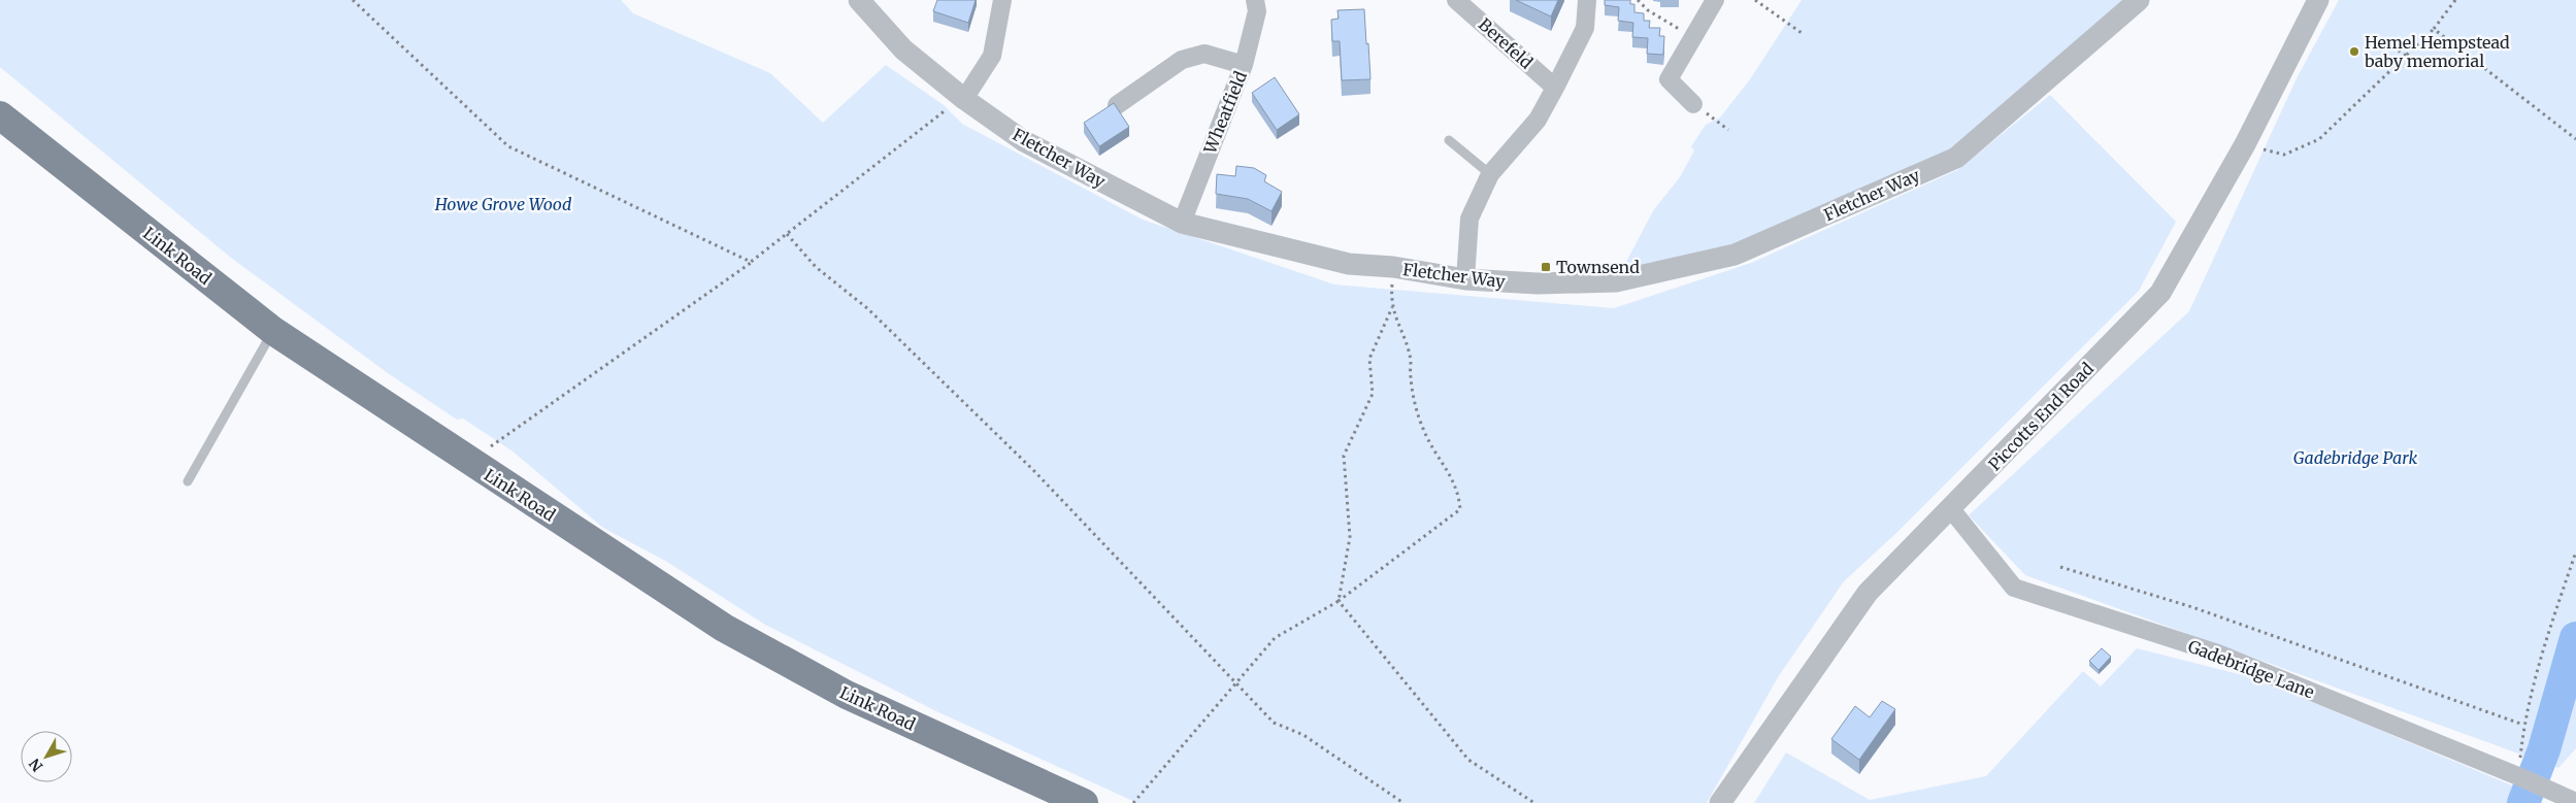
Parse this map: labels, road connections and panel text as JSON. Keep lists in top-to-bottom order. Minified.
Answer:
{"streets":{"main road":["Link Road"],"street":["Berefeld","Wheatfield","Fletcher Way","Piccotts End Road","Gadebridge Lane"]},"crossings":[["Wheatfield","Fletcher Way"],["Piccotts End Road","Gadebridge Lane"]],"parks":["Howe Grove Wood","Gadebridge Park"],"places":{"other":["Hemel Hempstead baby memorial"],"transit":["Townsend"]},"north":"bottom left"}
